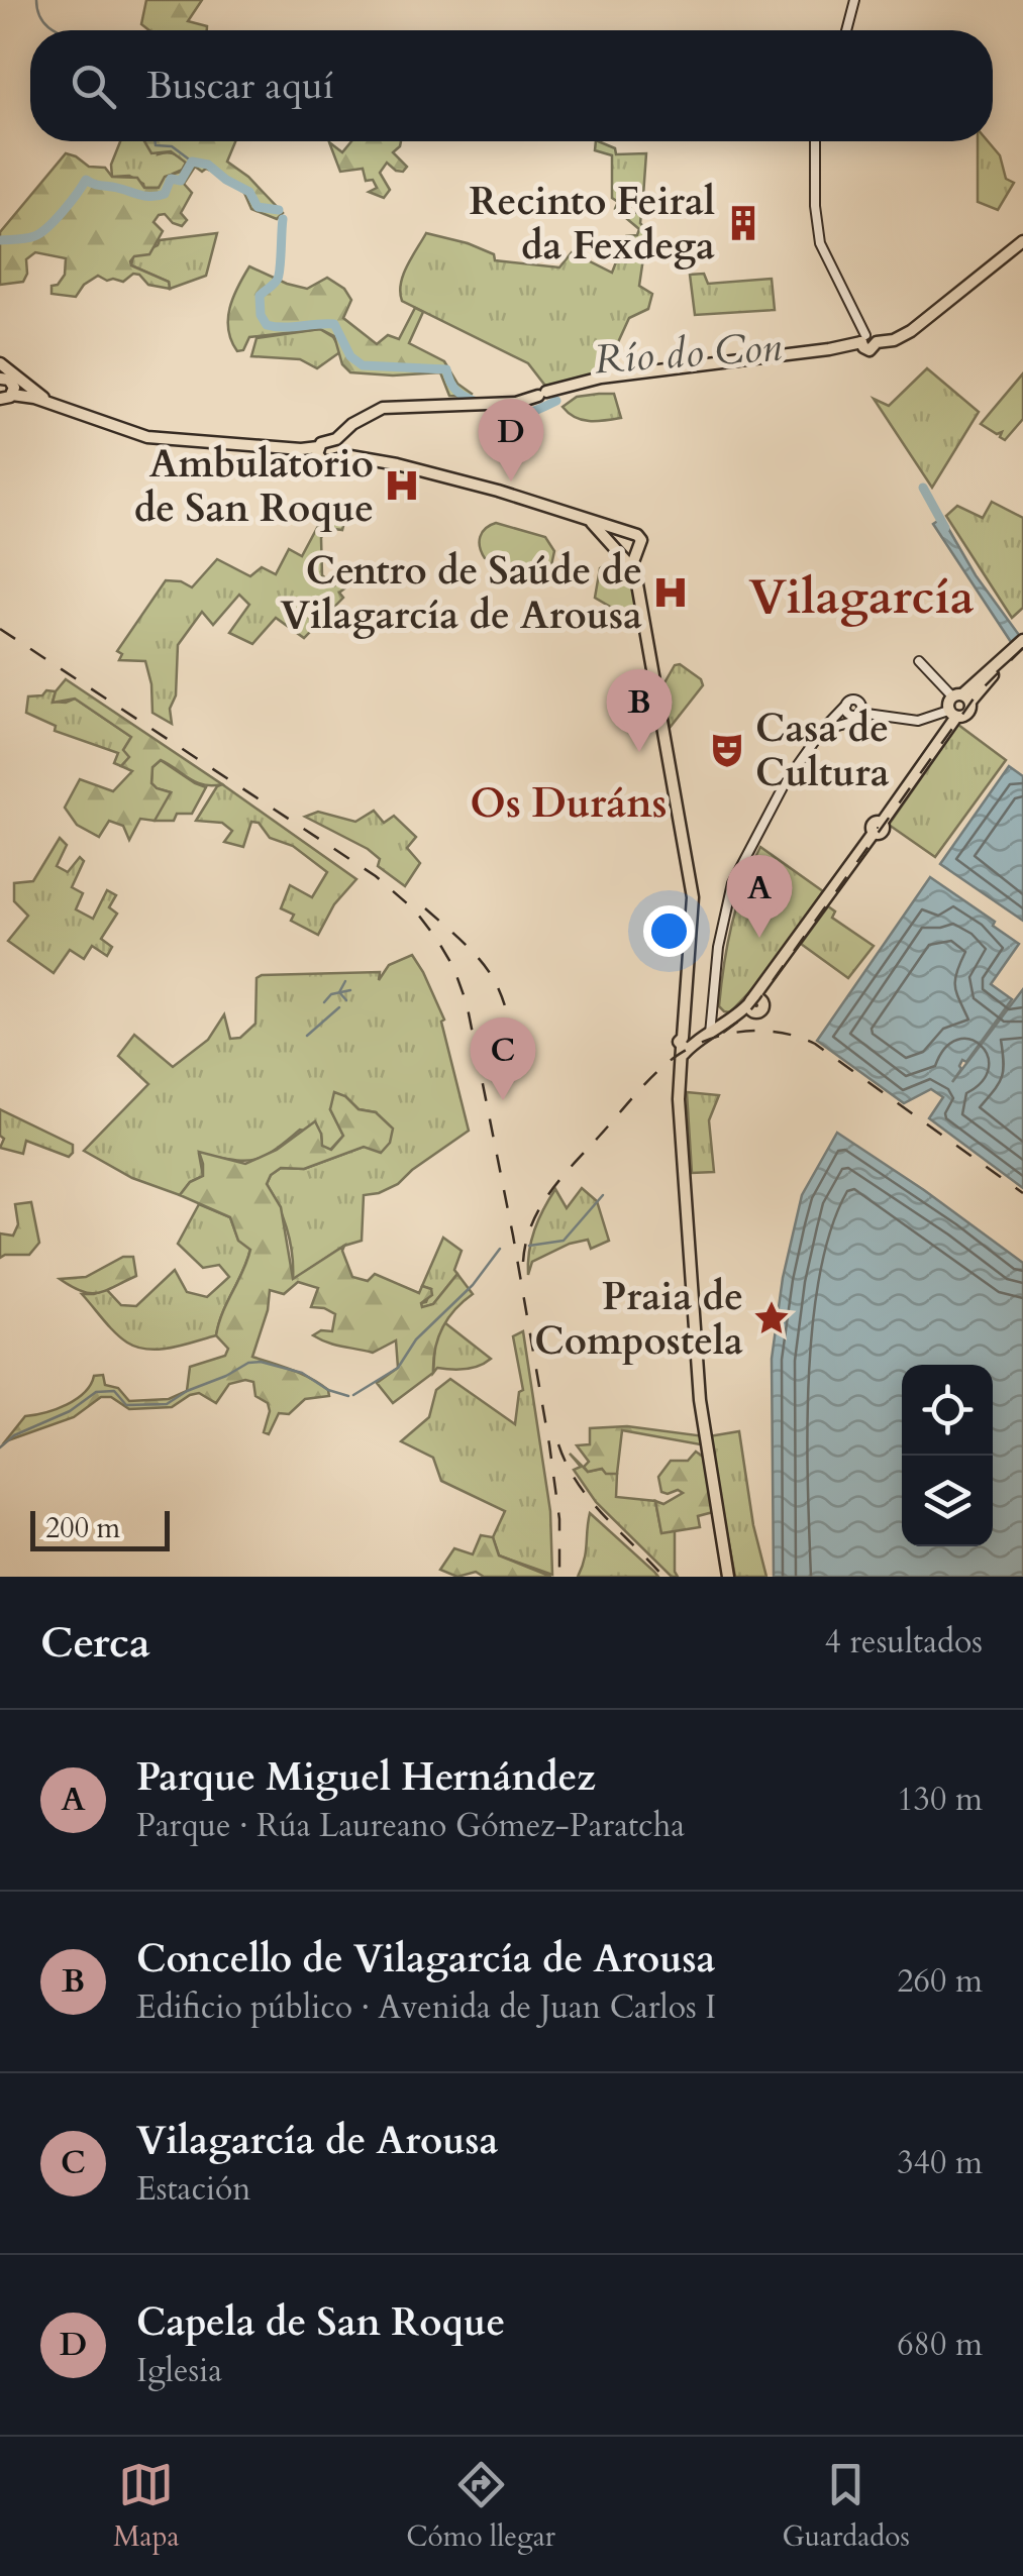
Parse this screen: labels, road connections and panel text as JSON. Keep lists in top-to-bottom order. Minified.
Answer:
{"districts":["Vilagarcía","Os Duráns"],"water":["Río do Con"],"places":{"building":["Recinto Feiral da Fexdega"],"hospital":["Ambulatorio de San Roque","Centro de Saúde de Vilagarcía de Arousa"],"theatre":["Casa de Cultura"],"place":["Praia de Compostela"]},"scale_bar":"200 m","page":{"search":"Buscar aquí","pins":["D","B","A","C"],"scale":"200 m","heading":["Cerca","4 resultados"],"list":[{"mark":"A","name":"Parque Miguel Hernández","note":"Parque · Rúa Laureano Gómez-Paratcha","value":"130 m"},{"mark":"B","name":"Concello de Vilagarcía de Arousa","note":"Edificio público · Avenida de Juan Carlos I","value":"260 m"},{"mark":"C","name":"Vilagarcía de Arousa","note":"Estación","value":"340 m"},{"mark":"D","name":"Capela de San Roque","note":"Iglesia","value":"680 m"}],"nav":["Mapa","Cómo llegar","Guardados"]}}
